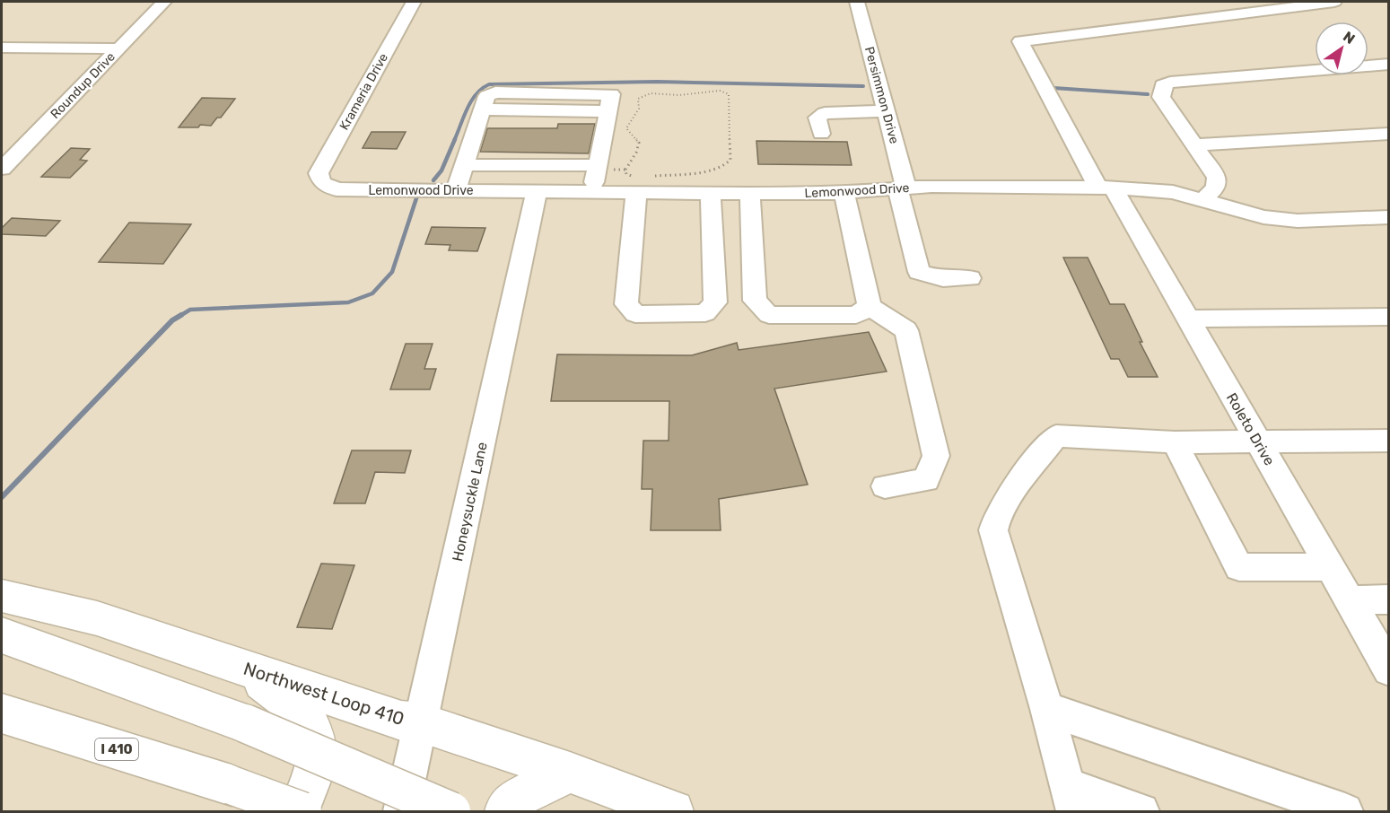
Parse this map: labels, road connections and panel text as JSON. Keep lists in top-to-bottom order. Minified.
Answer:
{"streets":{"main road":["Northwest Loop 410","I 410"],"street":["Roundup Drive","Krameria Drive","Persimmon Drive","Lemonwood Drive","Roleto Drive","Honeysuckle Lane"]},"crossings":[["Krameria Drive","Lemonwood Drive"],["Persimmon Drive","Lemonwood Drive"],["Lemonwood Drive","Roleto Drive"],["Lemonwood Drive","Honeysuckle Lane"],["Honeysuckle Lane","Northwest Loop 410"]],"north":"top right"}
